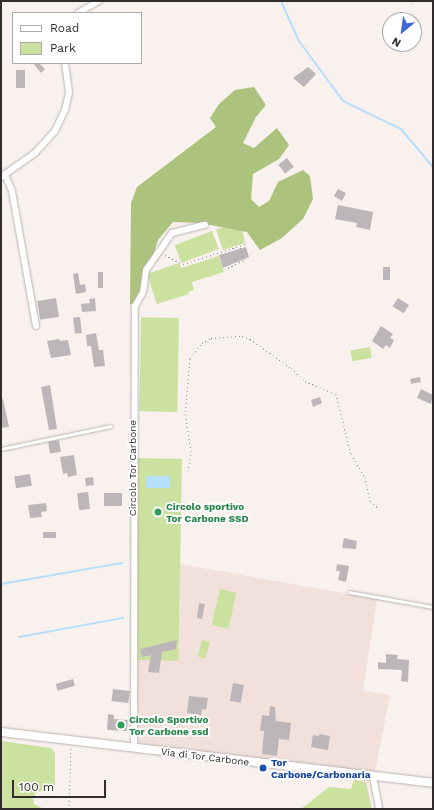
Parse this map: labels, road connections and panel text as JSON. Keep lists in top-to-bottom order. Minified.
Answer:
{"streets":{"main road":["Via di Tor Carbone"],"street":["Circolo Tor Carbone"]},"crossings":[["Circolo Tor Carbone","Via di Tor Carbone"]],"places":["Circolo sportivo Tor Carbone SSD","Circolo Sportivo Tor Carbone ssd","Tor Carbone/Carbonaria"],"legend":["Road","Park"],"scale_bar":"100 m","north":"bottom left"}
